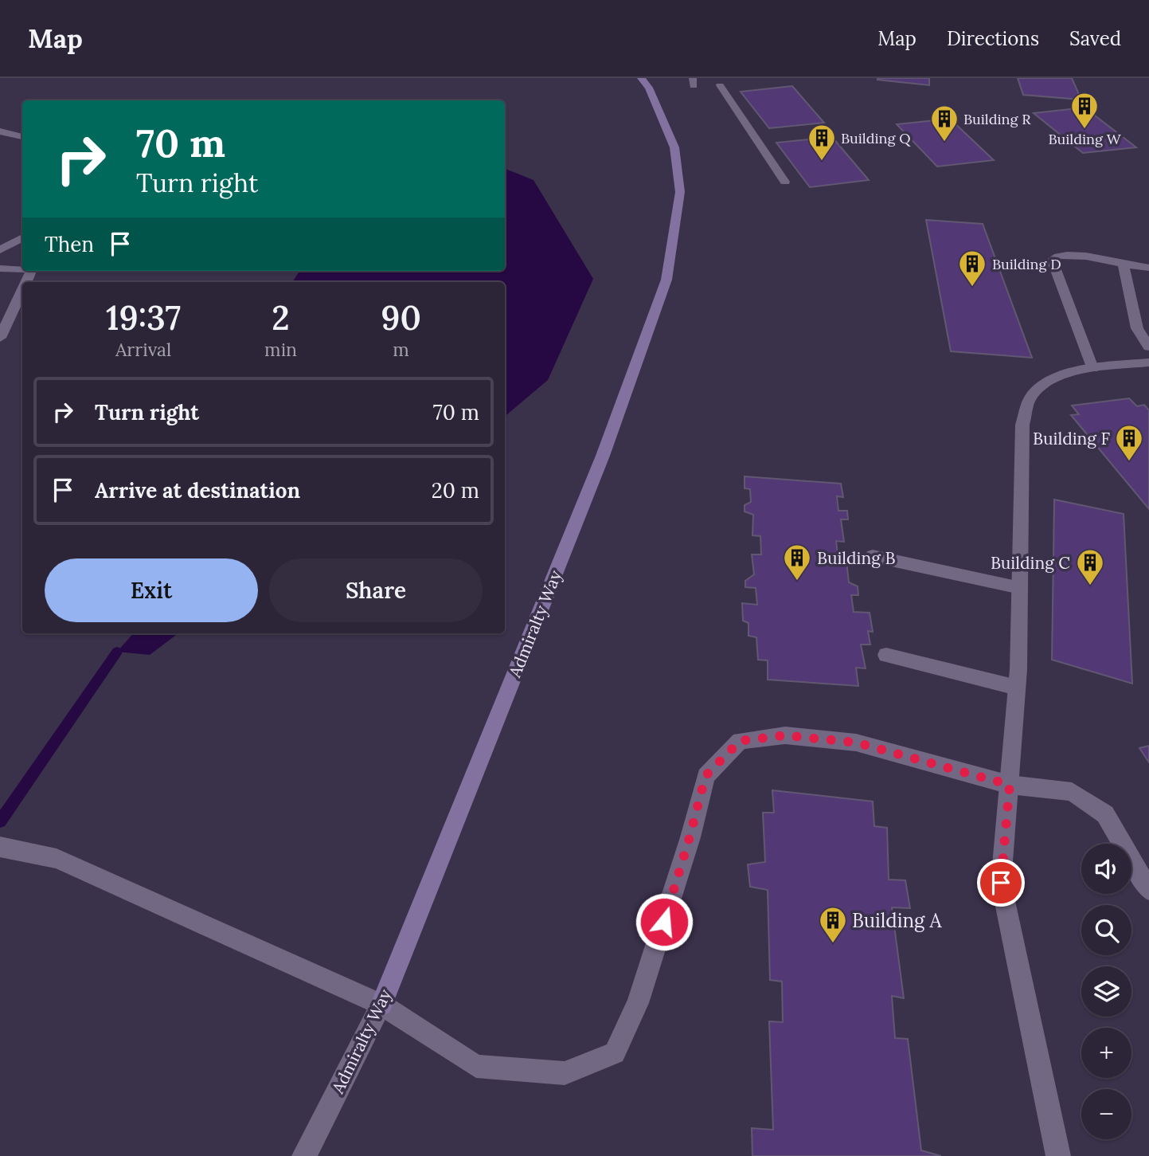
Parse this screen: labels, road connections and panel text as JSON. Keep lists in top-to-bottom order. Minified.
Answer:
{"streets":{"street":["Admiralty Way"]},"places":{"building":["Building W","Building R","Building Q","Building D","Building F","Building B","Building C","Building A"]},"page":{"header":"Map","nav":["Map","Directions","Saved"],"turn":["70 m","Turn right"],"then":"Then","eta":["19:37","Arrival","2","min","90","m"],"list":[{"name":"Turn right","value":"70 m"},{"name":"Arrive at destination","value":"20 m"}],"buttons":["Exit","Share"],"map_buttons":["+","−"]}}
